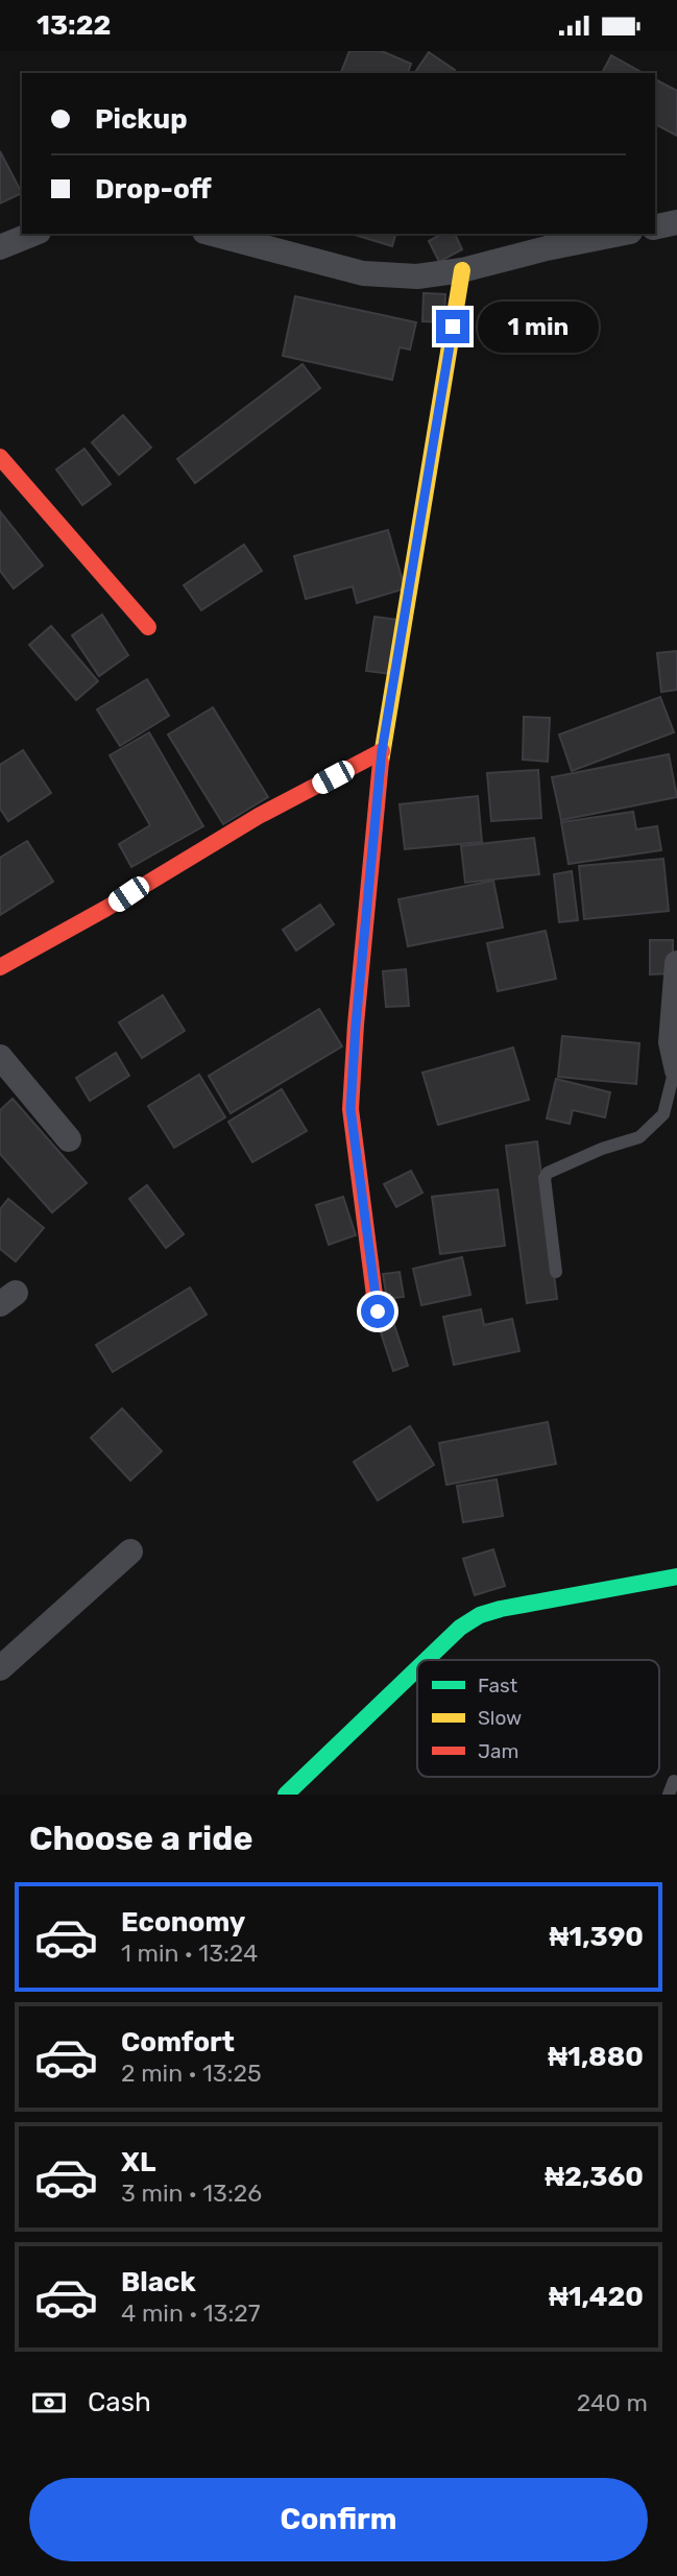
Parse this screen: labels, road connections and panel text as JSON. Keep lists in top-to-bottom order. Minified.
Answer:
{"legend":["Fast","Slow","Jam"],"page":{"status":"13:22","banner":["Pickup","Drop-off"],"bubble":"1 min","heading":"Choose a ride","list":[{"name":"Economy","note":"1 min · 13:24","value":"₦1,390"},{"name":"Comfort","note":"2 min · 13:25","value":"₦1,880"},{"name":"XL","note":"3 min · 13:26","value":"₦2,360"},{"name":"Black","note":"4 min · 13:27","value":"₦1,420"}],"pay":["Cash","240 m"],"buttons":"Confirm"}}
